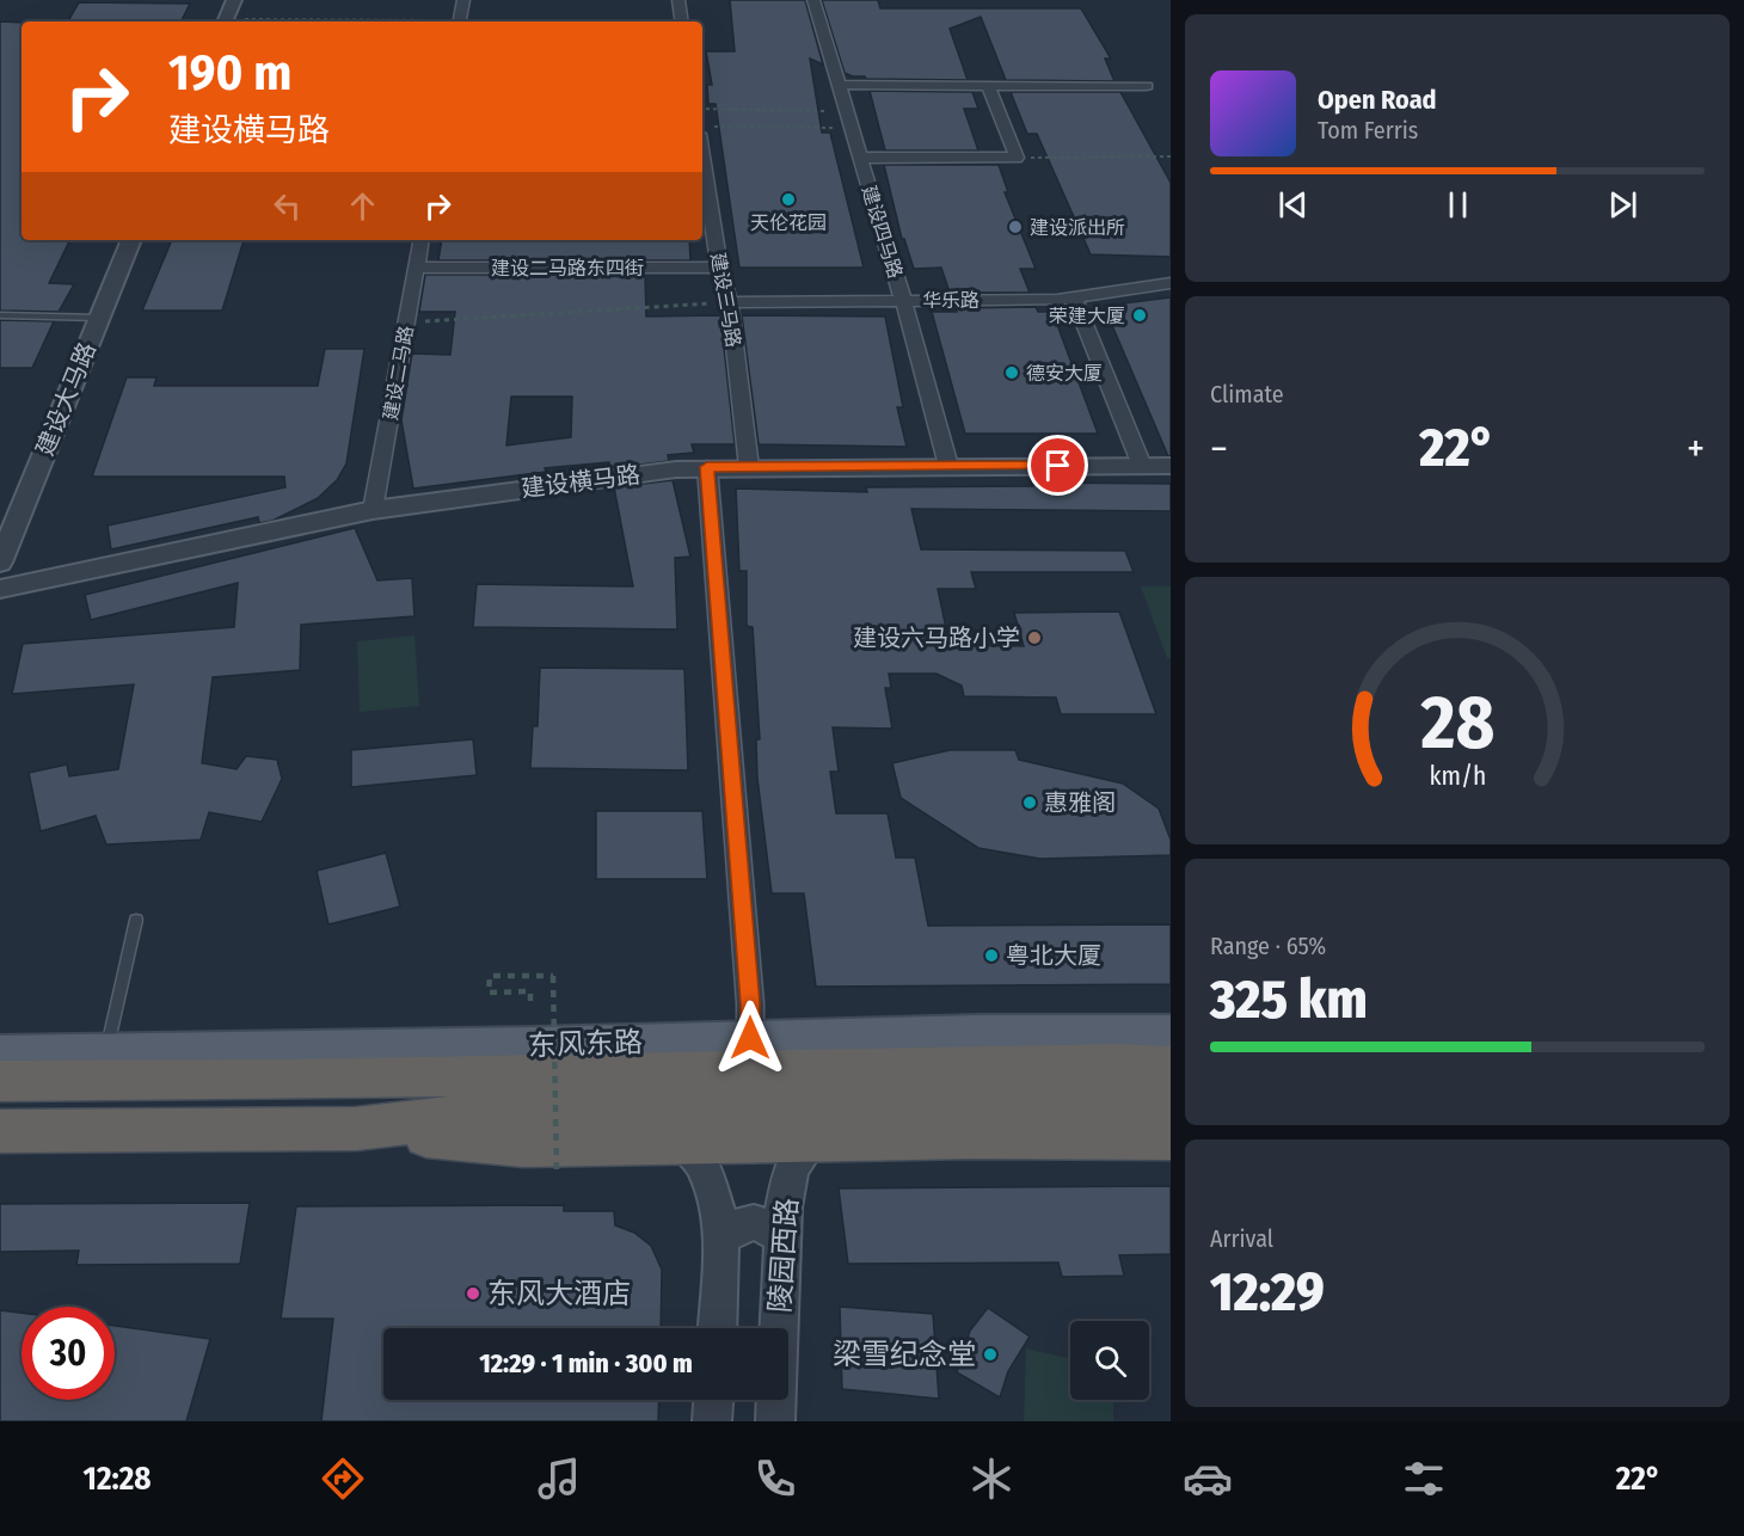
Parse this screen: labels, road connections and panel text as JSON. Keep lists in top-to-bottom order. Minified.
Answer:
{"streets":{"highway":["东风东路"],"street":["建设四马路","建设二马路东四街","建设三马路","华乐路","建设二马路","建设大马路","建设横马路","陵园西路"]},"crossings":[["建设四马路","华乐路"],["建设四马路","建设横马路"],["建设二马路东四街","建设三马路"],["建设二马路东四街","建设二马路"],["建设三马路","华乐路"],["建设三马路","建设横马路"],["建设二马路","建设横马路"]],"places":["天伦花园","建设派出所","荣建大厦","德安大厦","建设六马路小学","惠雅阁","粤北大厦","东风大酒店","梁雪纪念堂"],"page":{"turn":["190 m","建设横马路"],"song":["Open Road","Tom Ferris"],"tile":["Climate",["Range · 65%","325 km"],["Arrival","12:29"]],"heat":["−","22°","+"],"limit":"30","trip":"12:29 · 1 min · 300 m","tabs":["12:28","22°"],"gauge":["28","km/h"]}}
